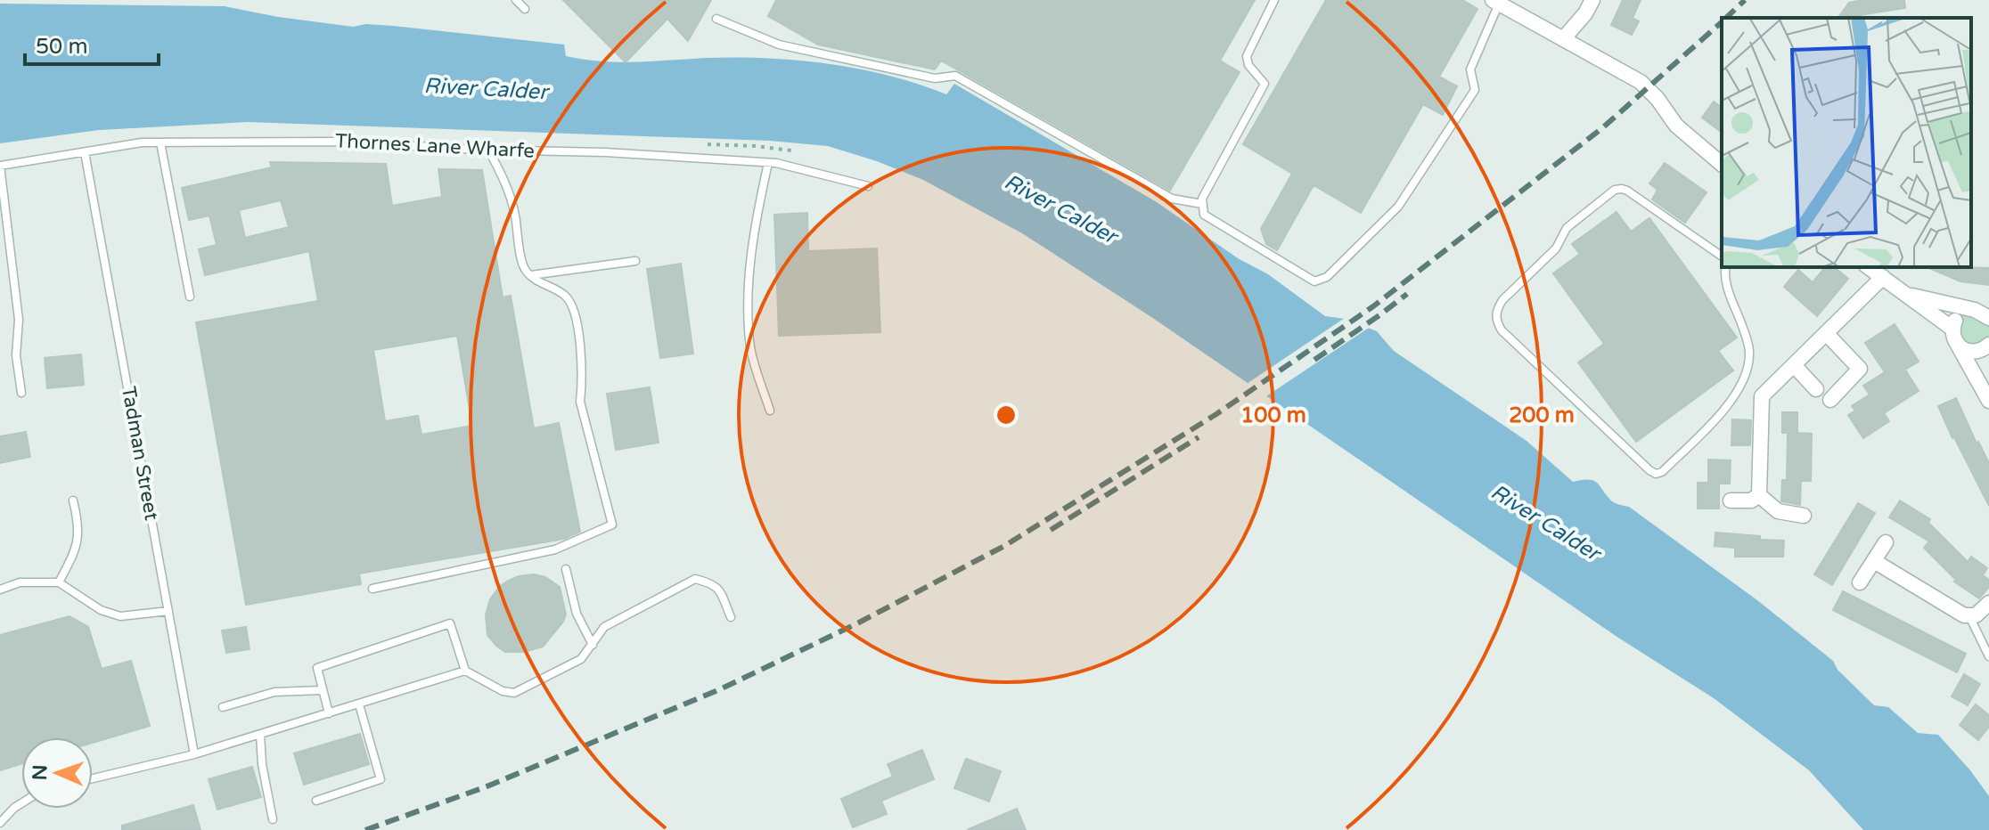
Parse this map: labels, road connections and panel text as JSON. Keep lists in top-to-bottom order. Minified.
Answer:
{"streets":{"lane":["Thornes Lane Wharfe","Tadman Street"]},"crossings":[["Thornes Lane Wharfe","Tadman Street"]],"water":["River Calder"],"scale_bar":"50 m","north":"left","rings":["100 m","200 m"]}
